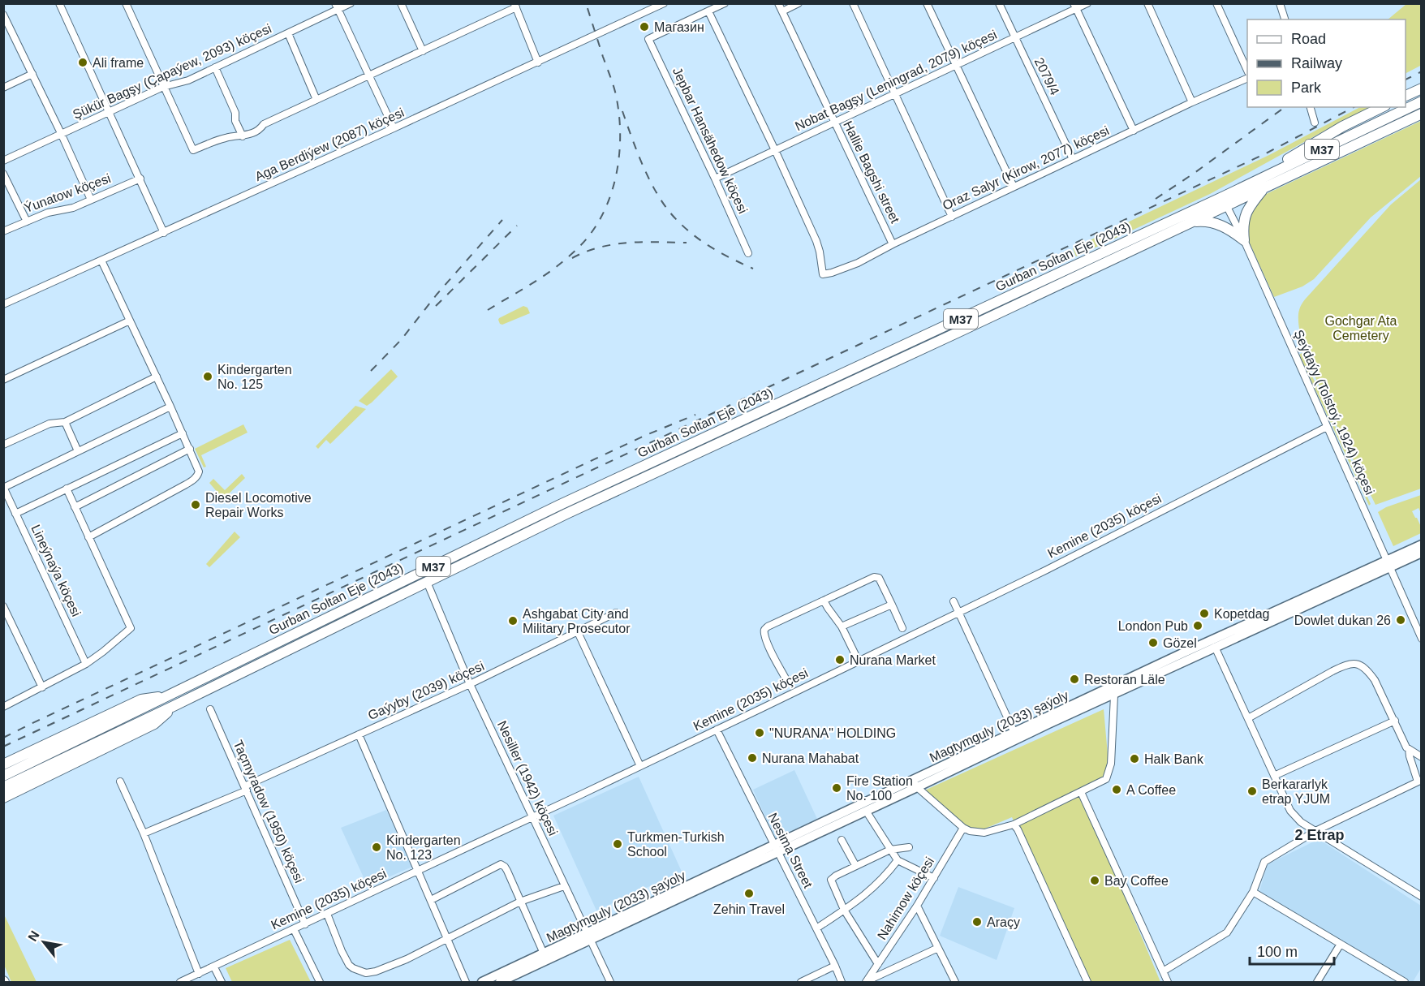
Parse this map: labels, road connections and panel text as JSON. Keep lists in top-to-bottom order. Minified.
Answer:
{"streets":{"highway":["M37","Gurban Soltan Eje (2043)"],"main road":["Magtymguly (2033) şaýoly"],"street":["Şükür Bagşy (Çapaýew, 2093) köçesi","2079/4","Nobat Bagşy (Leningrad, 2079) köçesi","Jepbar Hansähedow köçesi","Aga Berdiýew (2087) köçesi","Oraz Salyr (Kirow, 2077) köçesi","Hallie Bagshi street","Ýunatow köçesi","Şeýdaýy (Tolstoý, 1924) köçesi","Kemine (2035) köçesi","Lineýnaýa köçesi","Gaýyby (2039) köçesi","Nesiller (1942) köçesi","Taçmyradow (1950) köçesi","Nesima Street","Nahimow köçesi"]},"crossings":[["2079/4","Nobat Bagşy (Leningrad, 2079) köçesi"],["2079/4","Oraz Salyr (Kirow, 2077) köçesi"],["Nobat Bagşy (Leningrad, 2079) köçesi","Jepbar Hansähedow köçesi"],["Nobat Bagşy (Leningrad, 2079) köçesi","Oraz Salyr (Kirow, 2077) köçesi"],["Nobat Bagşy (Leningrad, 2079) köçesi","Hallie Bagshi street"],["Oraz Salyr (Kirow, 2077) köçesi","Hallie Bagshi street"],["Gurban Soltan Eje (2043)","Şeýdaýy (Tolstoý, 1924) köçesi"],["Gurban Soltan Eje (2043)","Nesiller (1942) köçesi"],["Şeýdaýy (Tolstoý, 1924) köçesi","Kemine (2035) köçesi"],["Şeýdaýy (Tolstoý, 1924) köçesi","Magtymguly (2033) şaýoly"],["Kemine (2035) köçesi","Nesiller (1942) köçesi"],["Kemine (2035) köçesi","Taçmyradow (1950) köçesi"],["Kemine (2035) köçesi","Nesima Street"],["Gaýyby (2039) köçesi","Nesiller (1942) köçesi"],["Gaýyby (2039) köçesi","Taçmyradow (1950) köçesi"],["Magtymguly (2033) şaýoly","Nesiller (1942) köçesi"],["Magtymguly (2033) şaýoly","Nesima Street"]],"districts":["2 Etrap"],"parks":["Gochgar Ata Cemetery"],"places":["Магазин","Ali frame","Kindergarten No. 125","Diesel Locomotive Repair Works","Kopetdag","Dowlet dukan 26","Ashgabat City and Military Prosecutor","London Pub","Gözel","Nurana Market","Restoran Läle","\"NURANA\" HOLDING","Nurana Mahabat","Halk Bank","Fire Station No. 100","A Coffee","Berkararlyk etrap YJUM","Turkmen-Turkish School","Kindergarten No. 123","Bay Coffee","Zehin Travel","Araçy"],"legend":["Road","Railway","Park"],"scale_bar":"100 m","north":"top left"}
